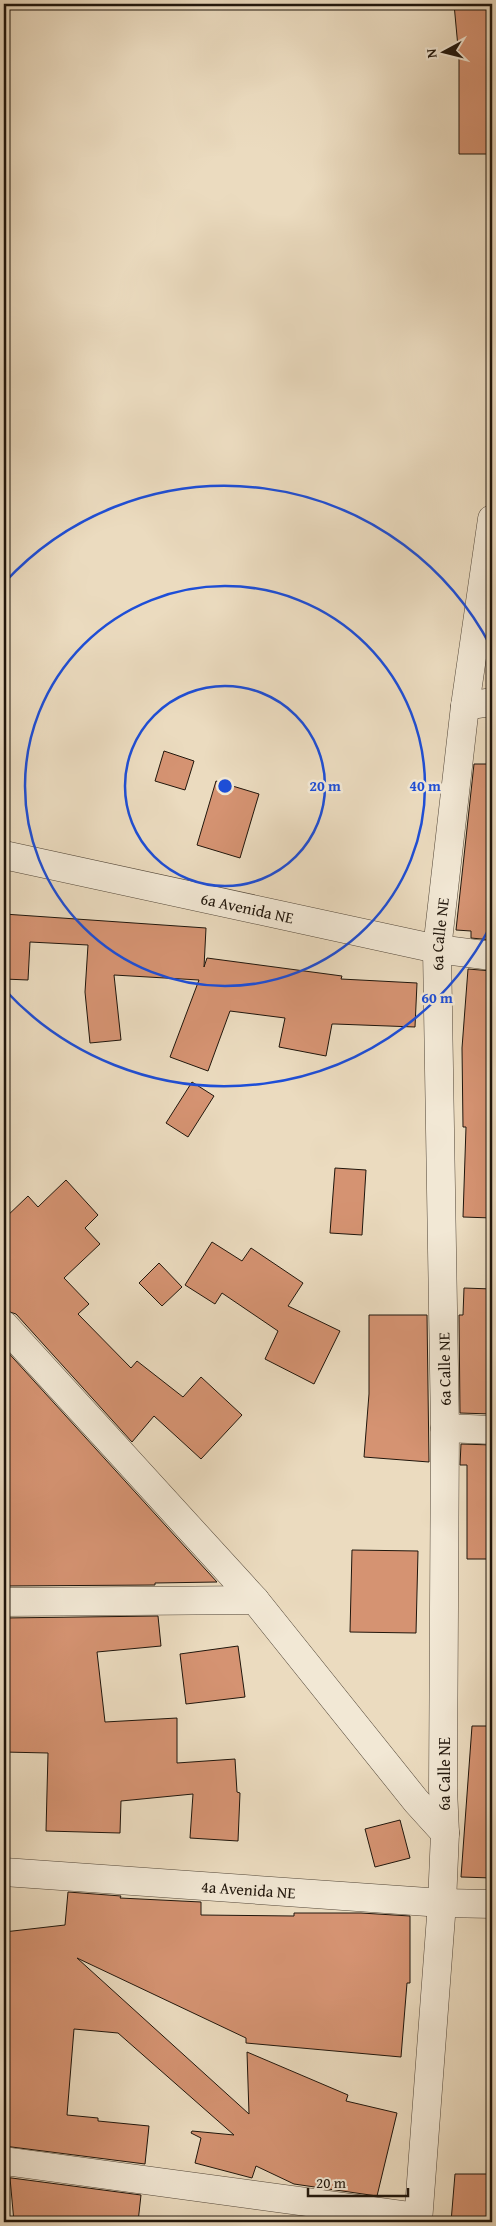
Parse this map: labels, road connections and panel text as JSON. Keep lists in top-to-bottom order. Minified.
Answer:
{"streets":{"street":["6a Avenida NE","6a Calle NE","4a Avenida NE"]},"crossings":[["6a Avenida NE","6a Calle NE"],["6a Calle NE","4a Avenida NE"]],"scale_bar":"20 m","north":"left","rings":["20 m","40 m","60 m"]}
